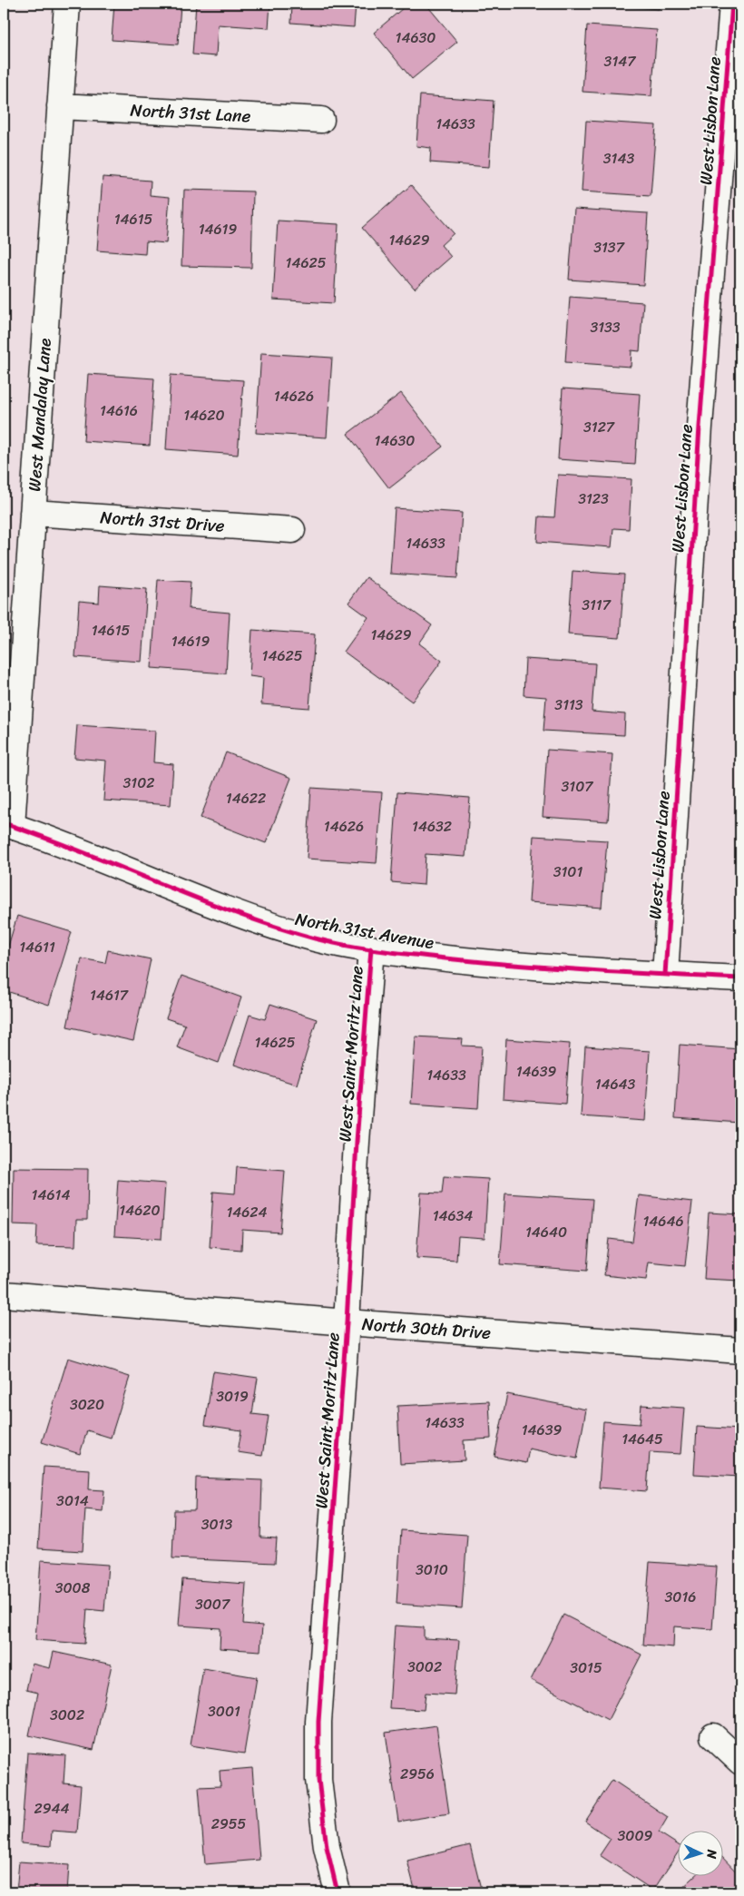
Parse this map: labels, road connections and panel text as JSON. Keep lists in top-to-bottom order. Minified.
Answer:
{"streets":{"street":["North 31st Lane","West Lisbon Lane","West Mandalay Lane","North 31st Drive","North 31st Avenue","West Saint Moritz Lane","North 30th Drive"]},"crossings":[["North 31st Lane","West Mandalay Lane"],["West Lisbon Lane","North 31st Avenue"],["West Mandalay Lane","North 31st Drive"],["West Mandalay Lane","North 31st Avenue"],["North 31st Avenue","West Saint Moritz Lane"],["West Saint Moritz Lane","North 30th Drive"]],"house_numbers":["14630","3147","14633","3143","14615","14619","14629","3137","14625","3133","14626","14616","14620","3127","14630","3123","14633","3117","14615","14629","14619","14625","3113","3102","3107","14622","14626","14632","3101","14611","14617","14625","14639","14633","14643","14614","14620","14624","14634","14646","14640","3019","3020","14633","14639","14645","3014","3013","3010","3008","3016","3007","3002","3015","3001","3002","2956","2944","2955","3009"],"north":"right"}
